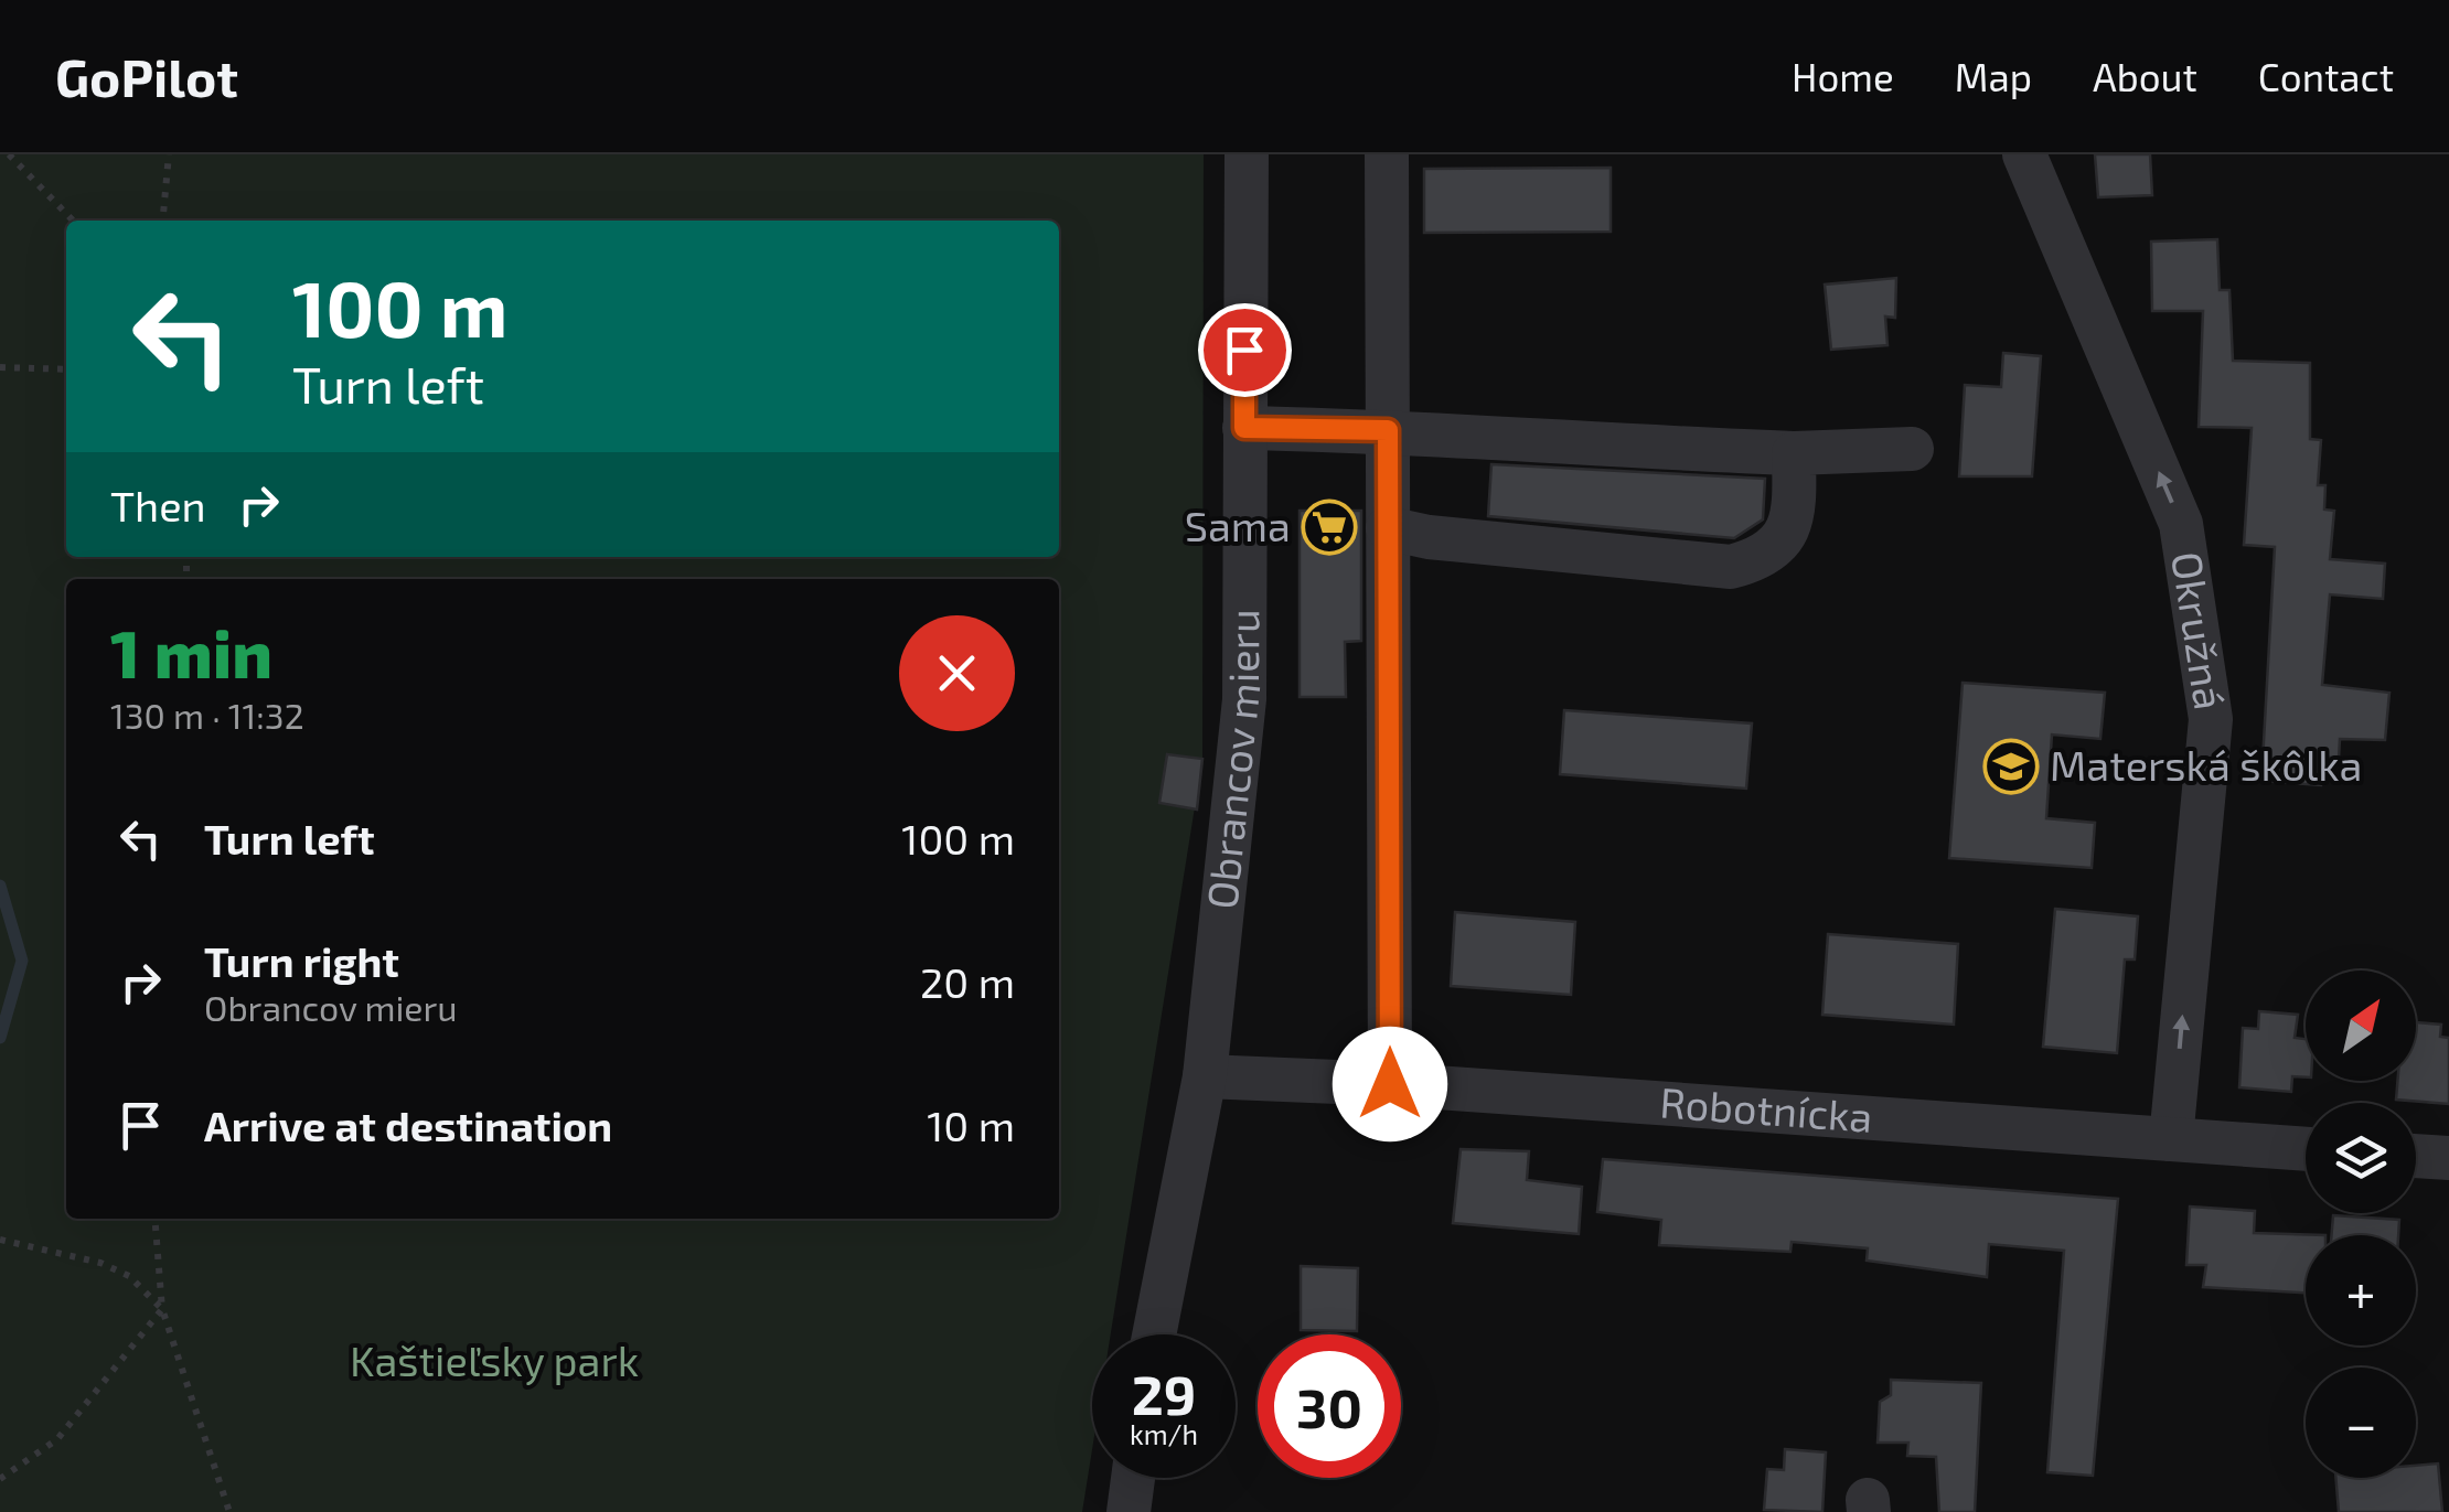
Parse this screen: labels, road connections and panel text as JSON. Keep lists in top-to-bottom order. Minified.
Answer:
{"streets":{"street":["Okružná","Obrancov mieru","Robotnícka"]},"crossings":[["Okružná","Robotnícka"],["Obrancov mieru","Robotnícka"]],"one_way":["Okružná"],"parks":["Kaštieľsky park"],"places":{"supermarket":["Sama"],"school or university":["Materská škôlka"]},"north":"top right","page":{"header":"GoPilot","nav":["Home","Map","About","Contact"],"turn":["100 m","Turn left"],"then":"Then","heading":["1 min","130 m · 11:32"],"list":[{"name":"Turn left","value":"100 m"},{"name":"Turn right","note":"Obrancov mieru","value":"20 m"},{"name":"Arrive at destination","value":"10 m"}],"map_buttons":["+","−"],"speed":"29 km/h","limit":"30"}}
